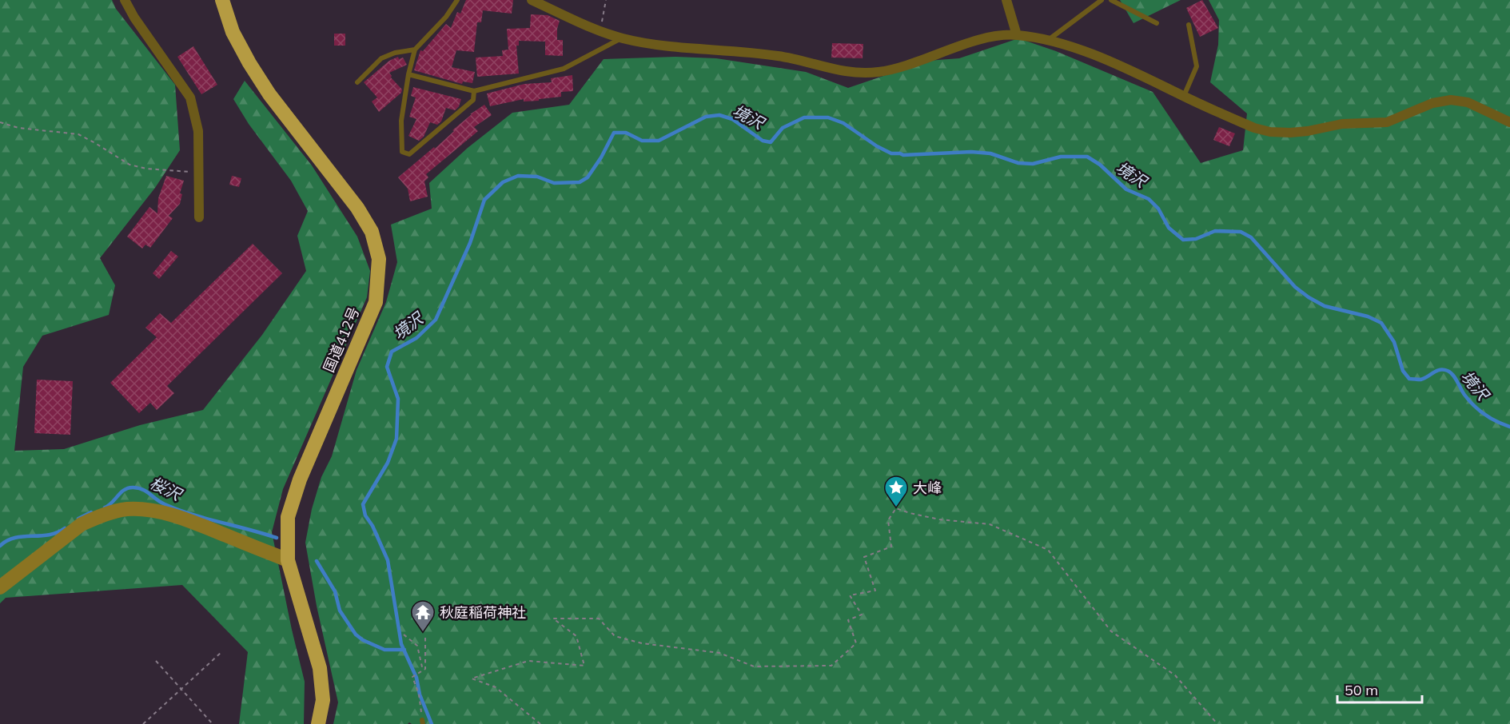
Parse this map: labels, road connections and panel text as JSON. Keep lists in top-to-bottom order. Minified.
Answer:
{"streets":{"highway":["国道412号"]},"water":["境沢","桜沢"],"places":{"place":["大峰"],"temple":["秋庭稲荷神社"]},"scale_bar":"50 m"}
